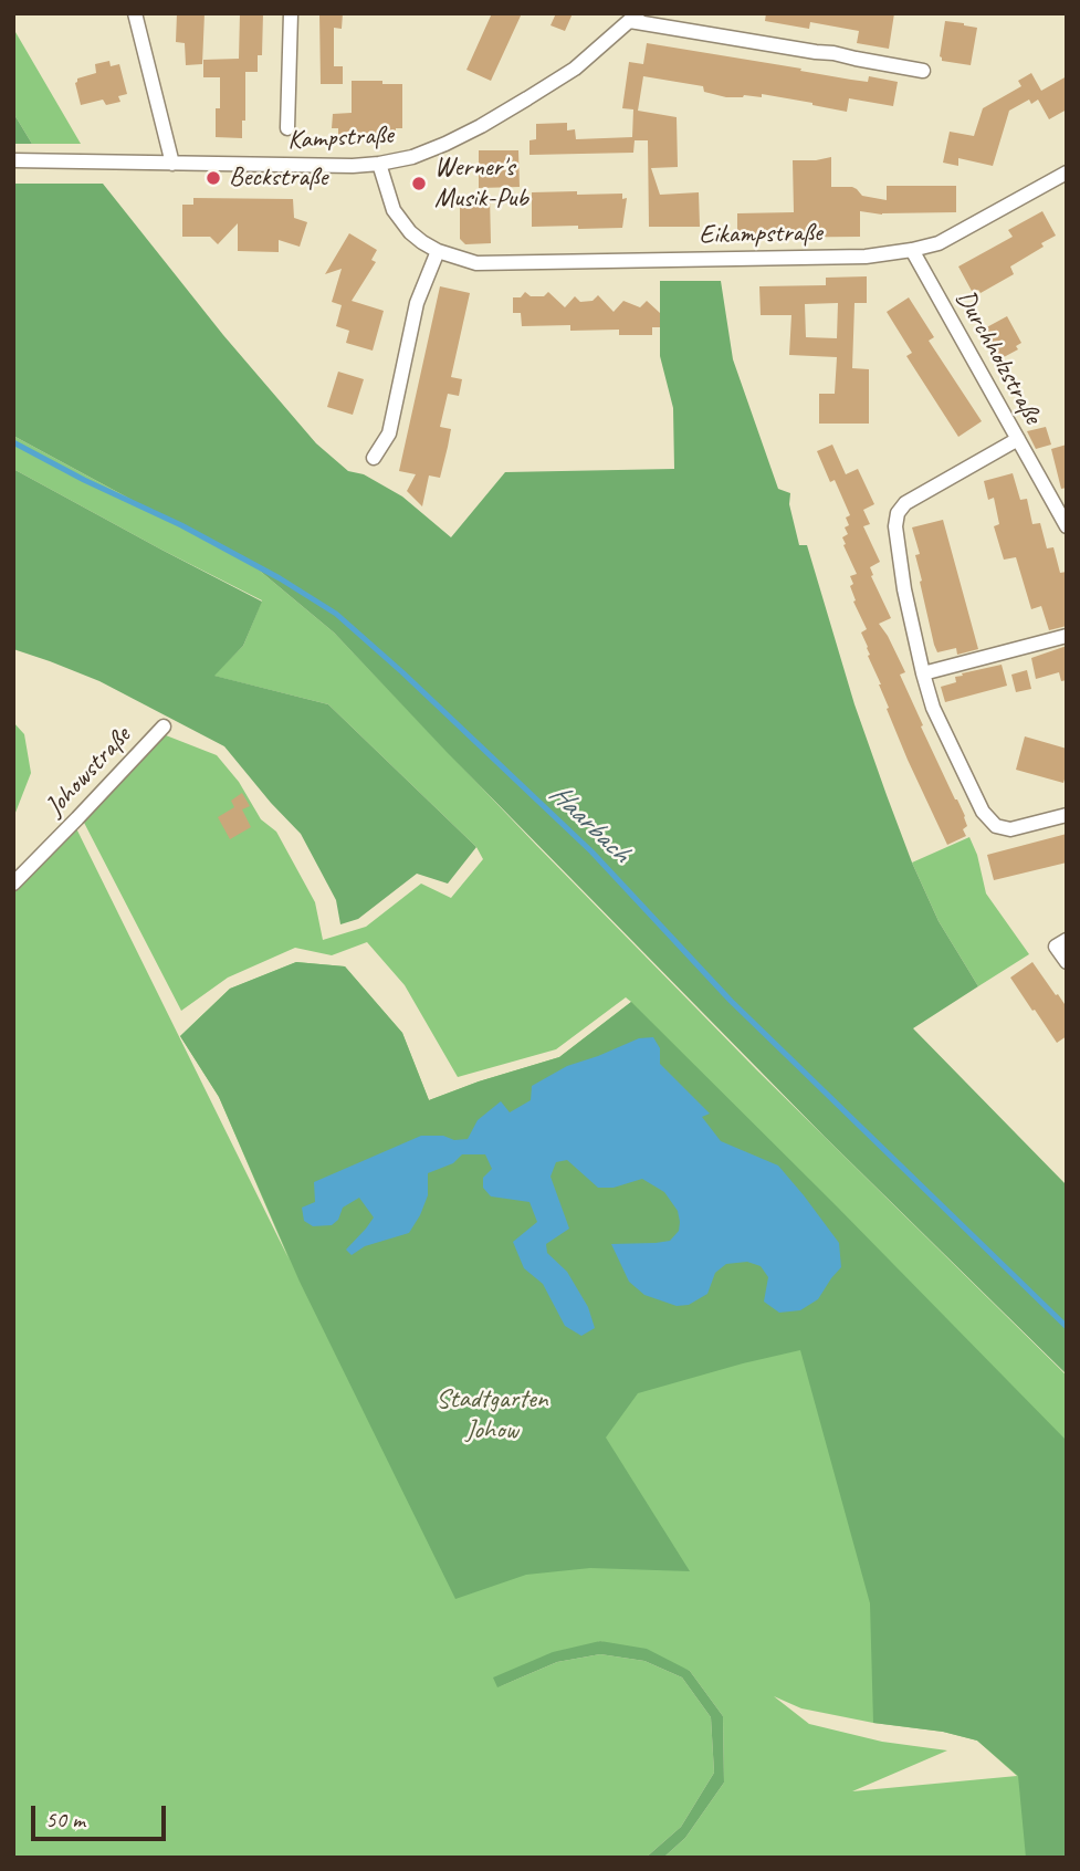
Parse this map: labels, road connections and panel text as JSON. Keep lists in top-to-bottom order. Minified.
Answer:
{"streets":{"street":["Kampstraße","Eikampstraße","Durchholzstraße","Johowstraße"]},"crossings":[["Kampstraße","Eikampstraße"],["Eikampstraße","Durchholzstraße"]],"water":["Haarbach"],"parks":["Stadtgarten Johow"],"places":["Beckstraße","Werner's Musik-Pub"],"scale_bar":"50 m"}
